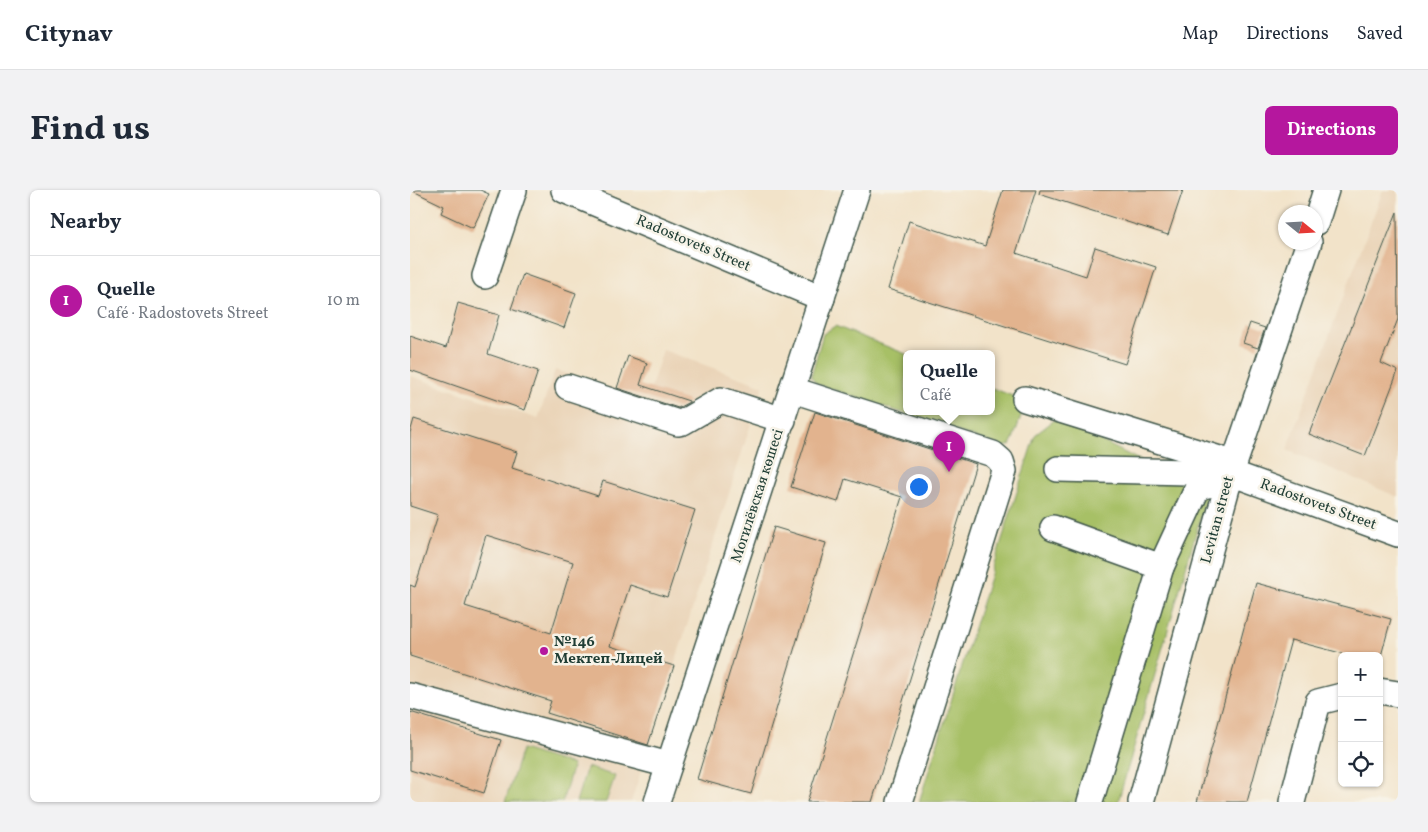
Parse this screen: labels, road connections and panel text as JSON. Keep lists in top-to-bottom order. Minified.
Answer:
{"streets":{"street":["Radostovets Street","Могилёвская көшесі","Levitan street"]},"crossings":[["Radostovets Street","Могилёвская көшесі"],["Radostovets Street","Levitan street"]],"places":["№146 Мектеп-Лицей"],"north":"right","page":{"header":"Citynav","nav":["Map","Directions","Saved"],"title":"Find us","buttons":"Directions","heading":"Nearby","list":[{"mark":"1","name":"Quelle","note":"Café · Radostovets Street","value":"10 m"}],"popup":["Quelle","Café"],"pins":"1","map_buttons":["+","−"]}}
